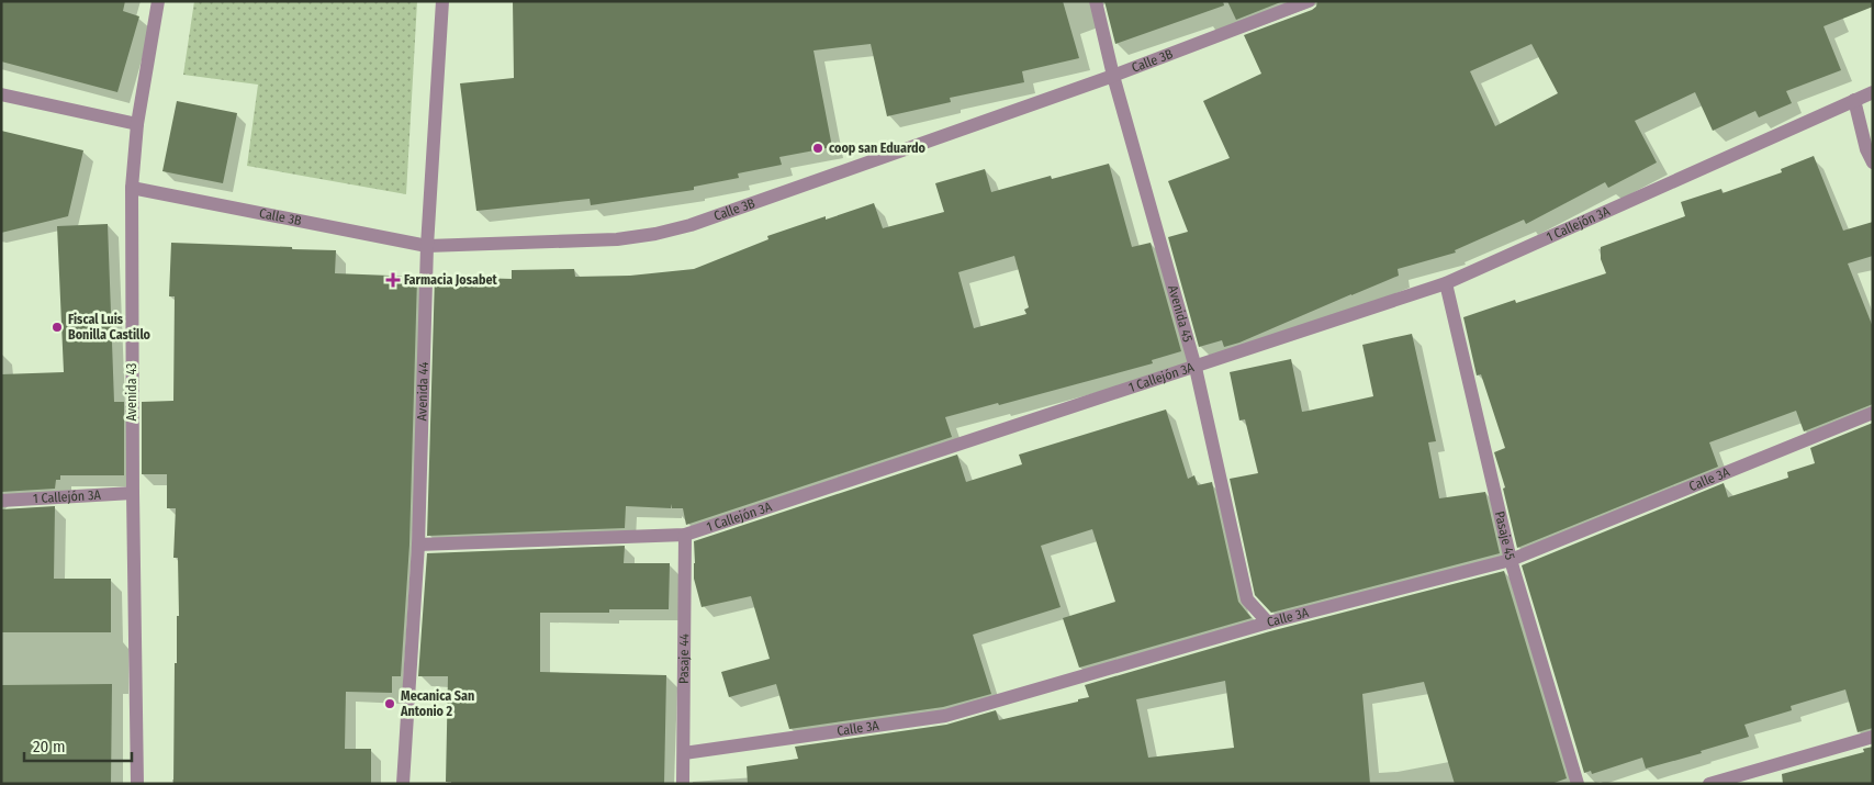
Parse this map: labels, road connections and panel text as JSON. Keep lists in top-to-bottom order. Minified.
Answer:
{"streets":{"street":["Calle 3B","1 Callejón 3A","Avenida 45","Avenida 43","Avenida 44","Calle 3A","Pasaje 45","Pasaje 44"]},"crossings":[["Calle 3B","Avenida 45"],["Calle 3B","Avenida 43"],["Calle 3B","Avenida 44"],["1 Callejón 3A","Avenida 45"],["1 Callejón 3A","Avenida 43"],["1 Callejón 3A","Avenida 44"],["1 Callejón 3A","Pasaje 45"],["1 Callejón 3A","Pasaje 44"],["Avenida 45","Calle 3A"],["Calle 3A","Pasaje 45"],["Calle 3A","Pasaje 44"]],"places":{"other":["coop san Eduardo","Fiscal Luis Bonilla Castillo","Mecanica San Antonio 2"],"health":["Farmacia Josabet"]},"scale_bar":"20 m"}
